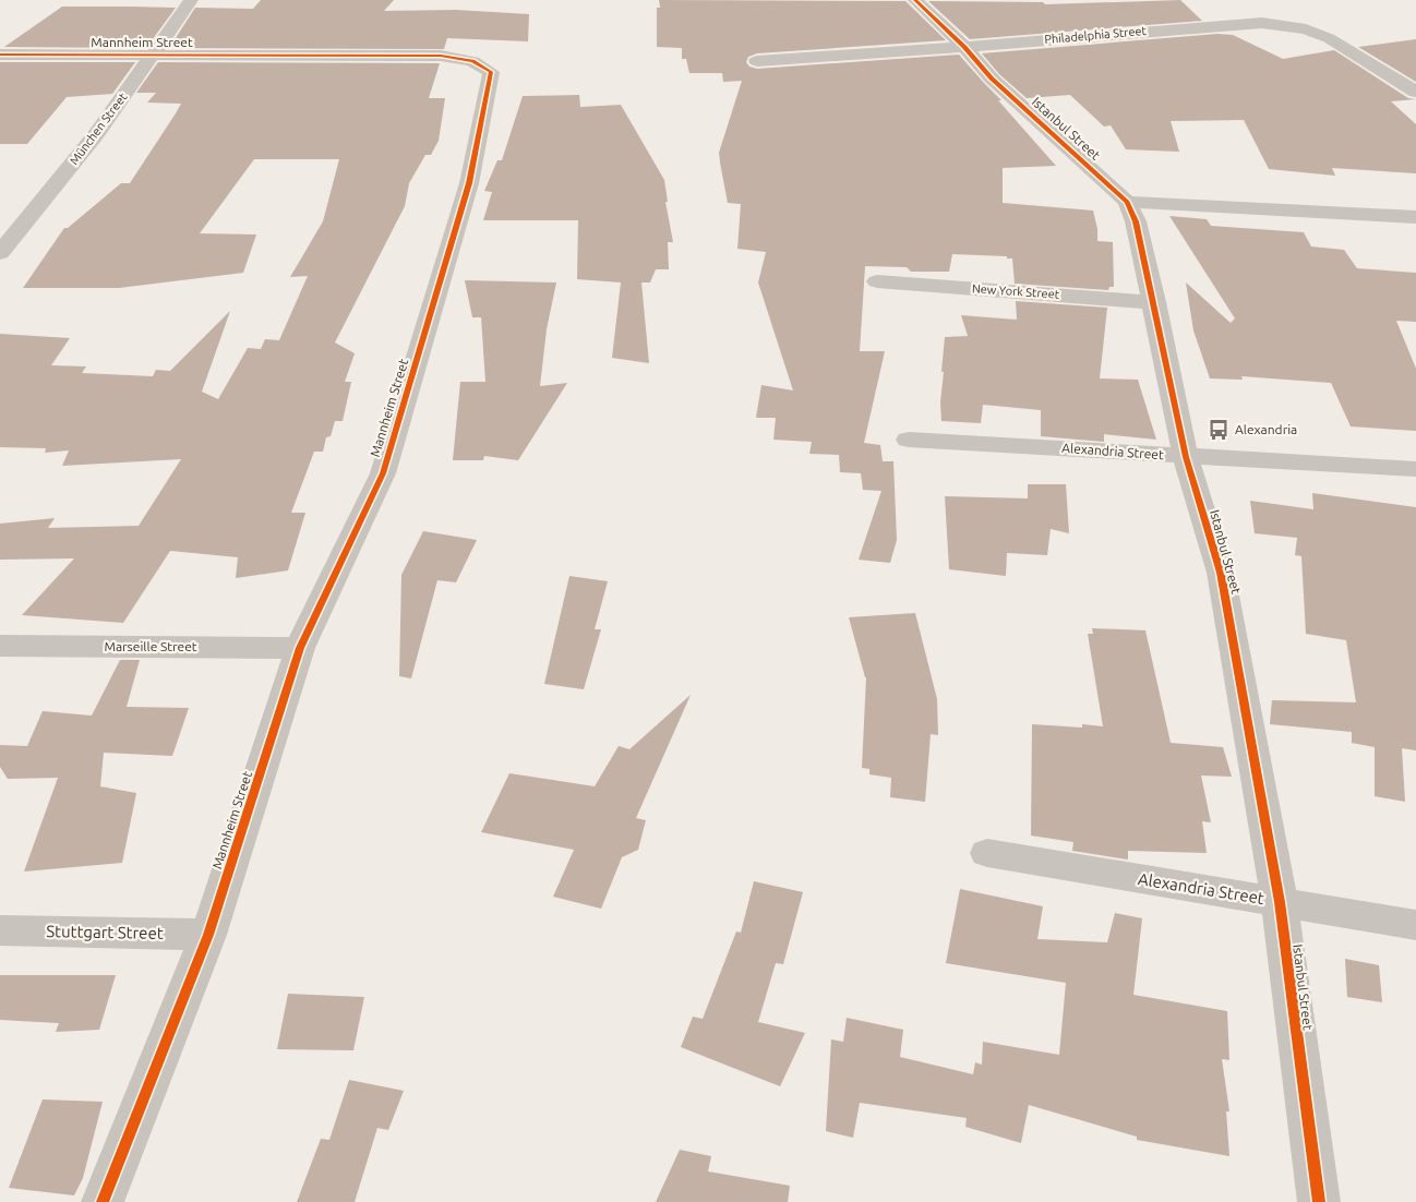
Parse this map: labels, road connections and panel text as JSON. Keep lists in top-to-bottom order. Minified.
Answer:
{"streets":{"street":["Philadelphia Street","Mannheim Street","München Street","Istanbul Street","New York Street","Alexandria Street","Marseille Street","Stuttgart Street"]},"crossings":[["Philadelphia Street","Istanbul Street"],["Mannheim Street","München Street"],["Mannheim Street","Marseille Street"],["Mannheim Street","Stuttgart Street"],["Istanbul Street","New York Street"],["Istanbul Street","Alexandria Street"]],"places":{"bus stop":["Alexandria"]}}
